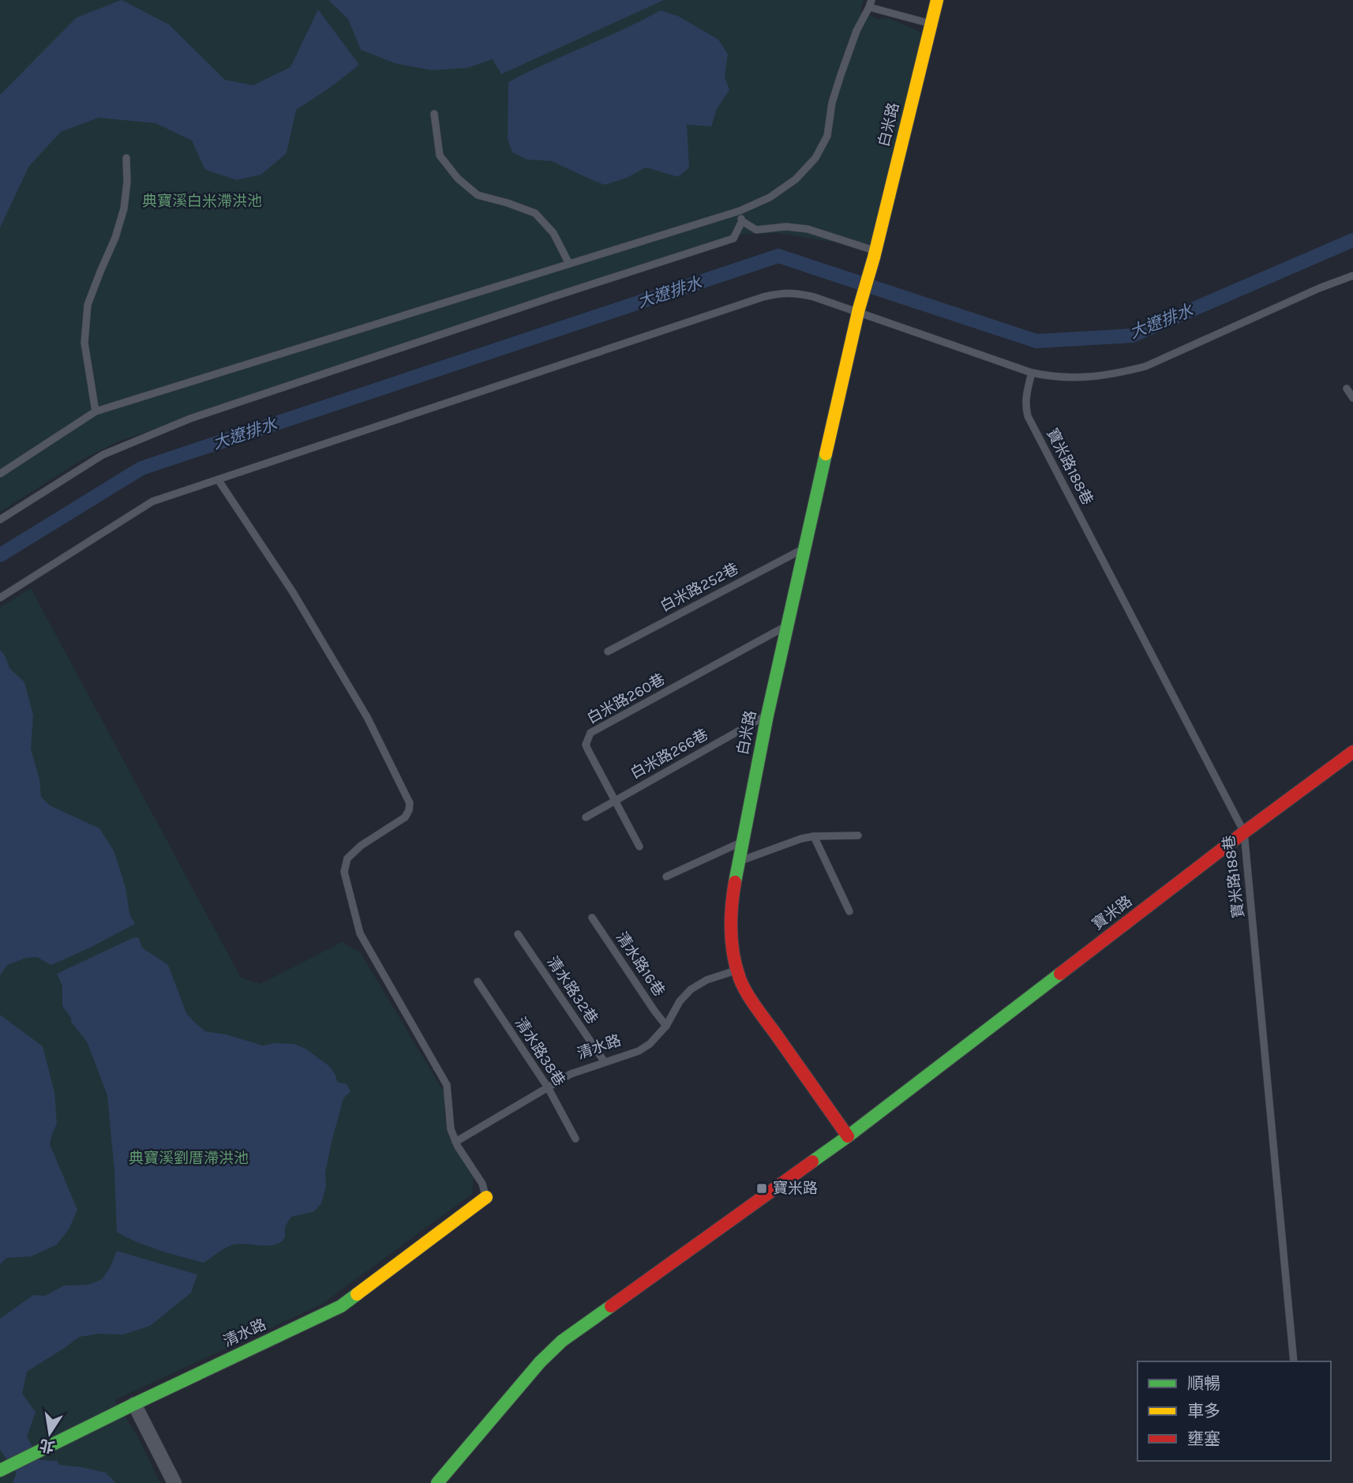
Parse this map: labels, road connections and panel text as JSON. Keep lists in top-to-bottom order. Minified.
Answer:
{"streets":{"street":["白米路","寶米路","清水路"],"lane":["寶米路188巷","白米路252巷","白米路260巷","白米路266巷","清水路16巷","清水路32巷","清水路38巷"]},"crossings":[["白米路","白米路252巷"],["白米路","白米路260巷"],["白米路","白米路266巷"],["白米路","寶米路"],["白米路","清水路"],["寶米路188巷","寶米路"],["白米路260巷","白米路266巷"],["清水路16巷","清水路"],["清水路32巷","清水路"],["清水路","清水路38巷"]],"water":["大遼排水"],"parks":["典寶溪白米滯洪池","典寶溪劉厝滯洪池"],"places":{"transit":["寶米路"]},"legend":["順暢","車多","壅塞"],"north":"bottom"}
